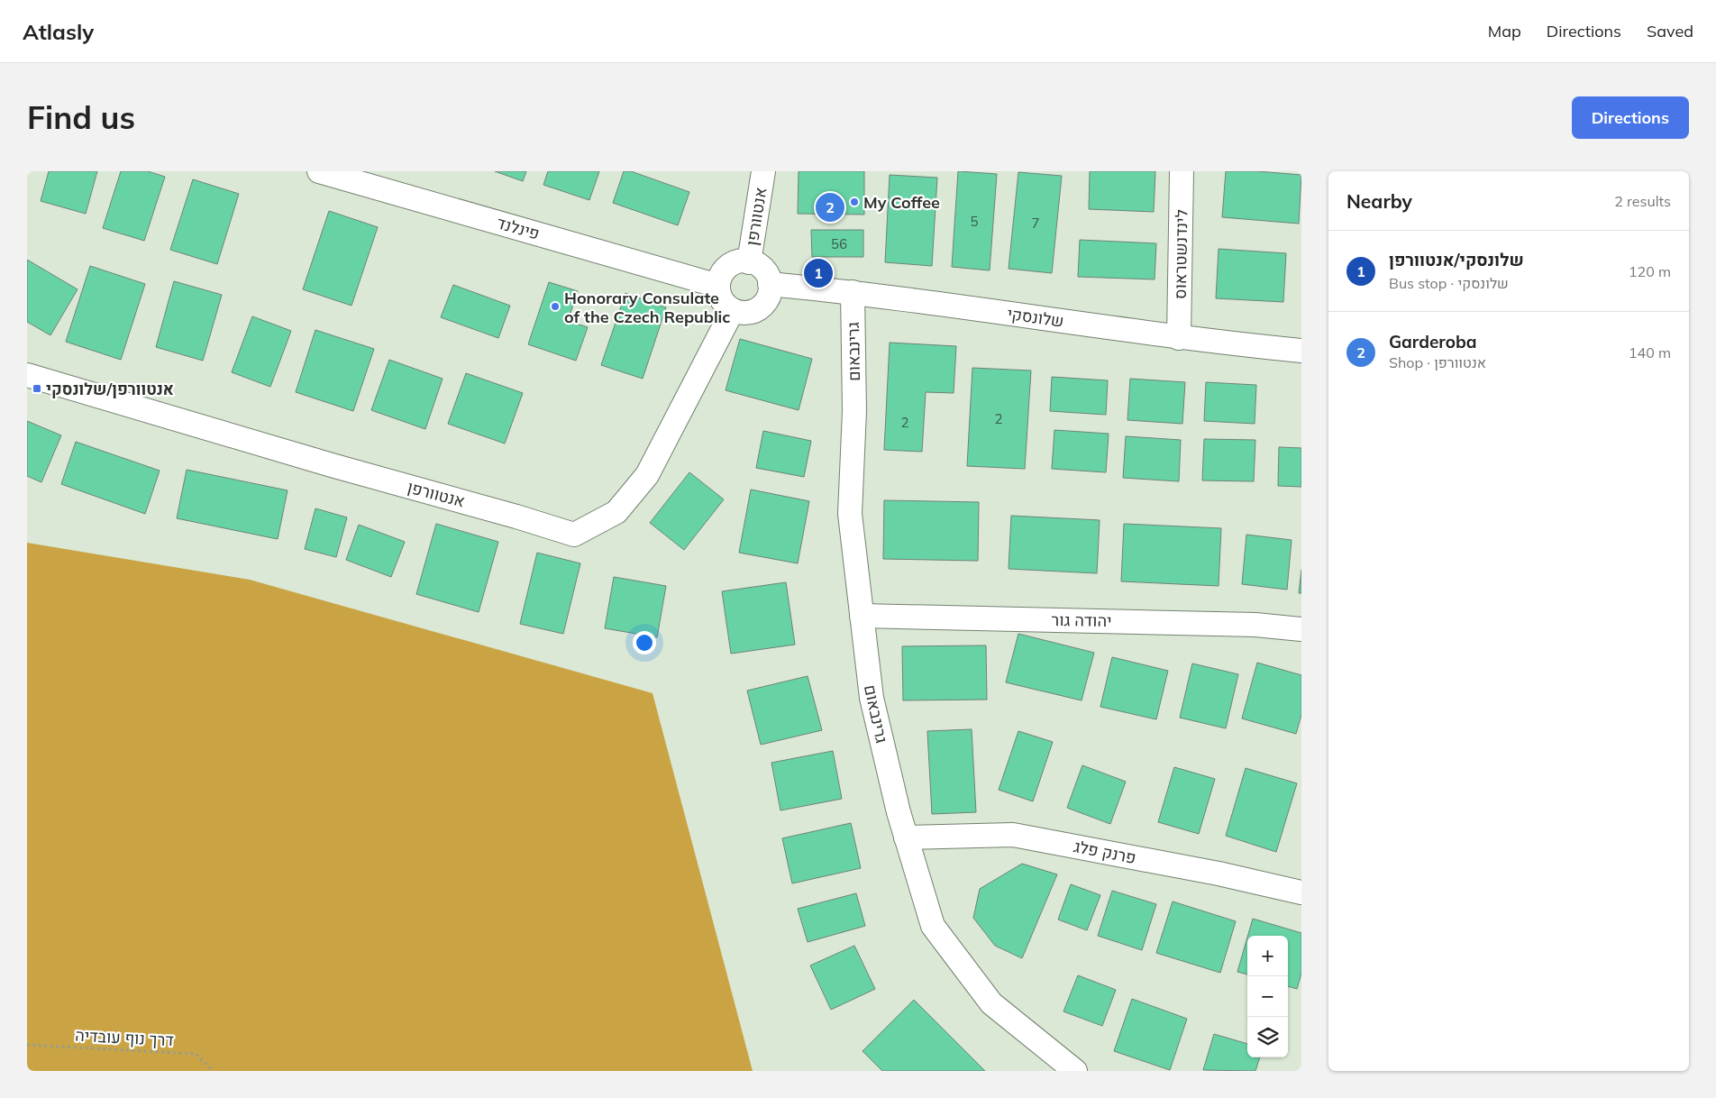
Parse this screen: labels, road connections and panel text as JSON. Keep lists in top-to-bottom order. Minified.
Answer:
{"streets":{"street":["אנטוורפן","פינלנד","לינדנשטראוס","שלונסקי","גרינבאום","יהודה גור","פרנק פלג"],"path":["דרך נוף עובדיה"]},"crossings":[["אנטוורפן","פינלנד"],["אנטוורפן","שלונסקי"],["פינלנד","שלונסקי"],["לינדנשטראוס","שלונסקי"],["שלונסקי","גרינבאום"],["גרינבאום","יהודה גור"],["גרינבאום","פרנק פלג"]],"places":{"other":["My Coffee","Honorary Consulate of the Czech Republic"],"transit":["אנטוורפן/שלונסקי"]},"house_numbers":["5","7","56","2","2"],"page":{"header":"Atlasly","nav":["Map","Directions","Saved"],"buttons":"Directions","title":"Find us","heading":["Nearby","2 results"],"pins":["2","1"],"list":[{"mark":"1","name":"שלונסקי/אנטוורפן","note":"Bus stop · שלונסקי","value":"120 m"},{"mark":"2","name":"Garderoba","note":"Shop · אנטוורפן","value":"140 m"}],"map_buttons":["+","−"]}}
